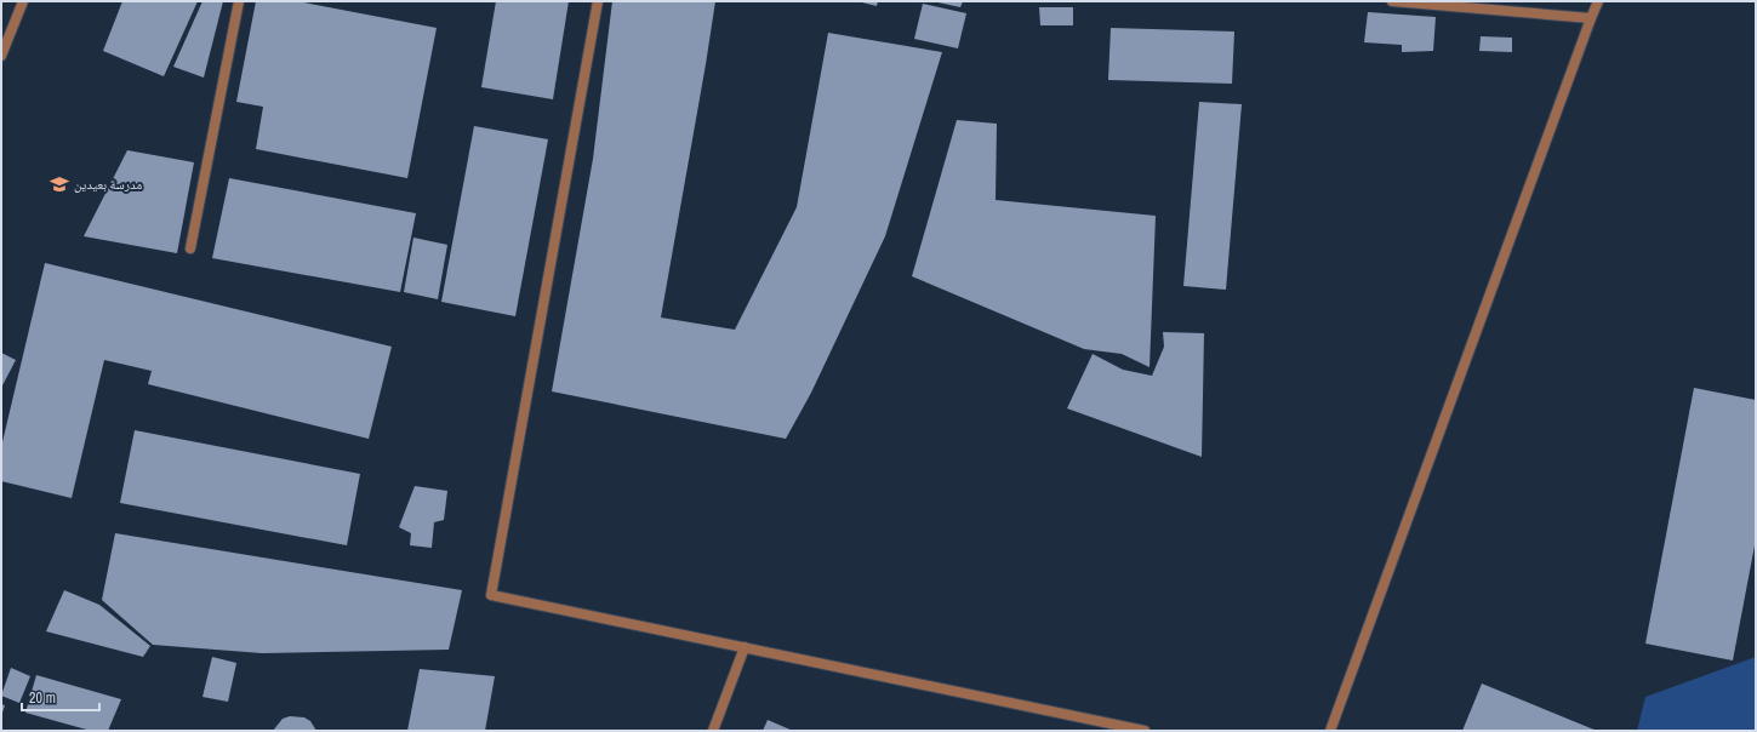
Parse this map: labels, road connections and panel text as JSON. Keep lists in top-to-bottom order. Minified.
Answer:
{"places":{"school or university":["مدرسة بعيدين"]},"scale_bar":"20 m"}
